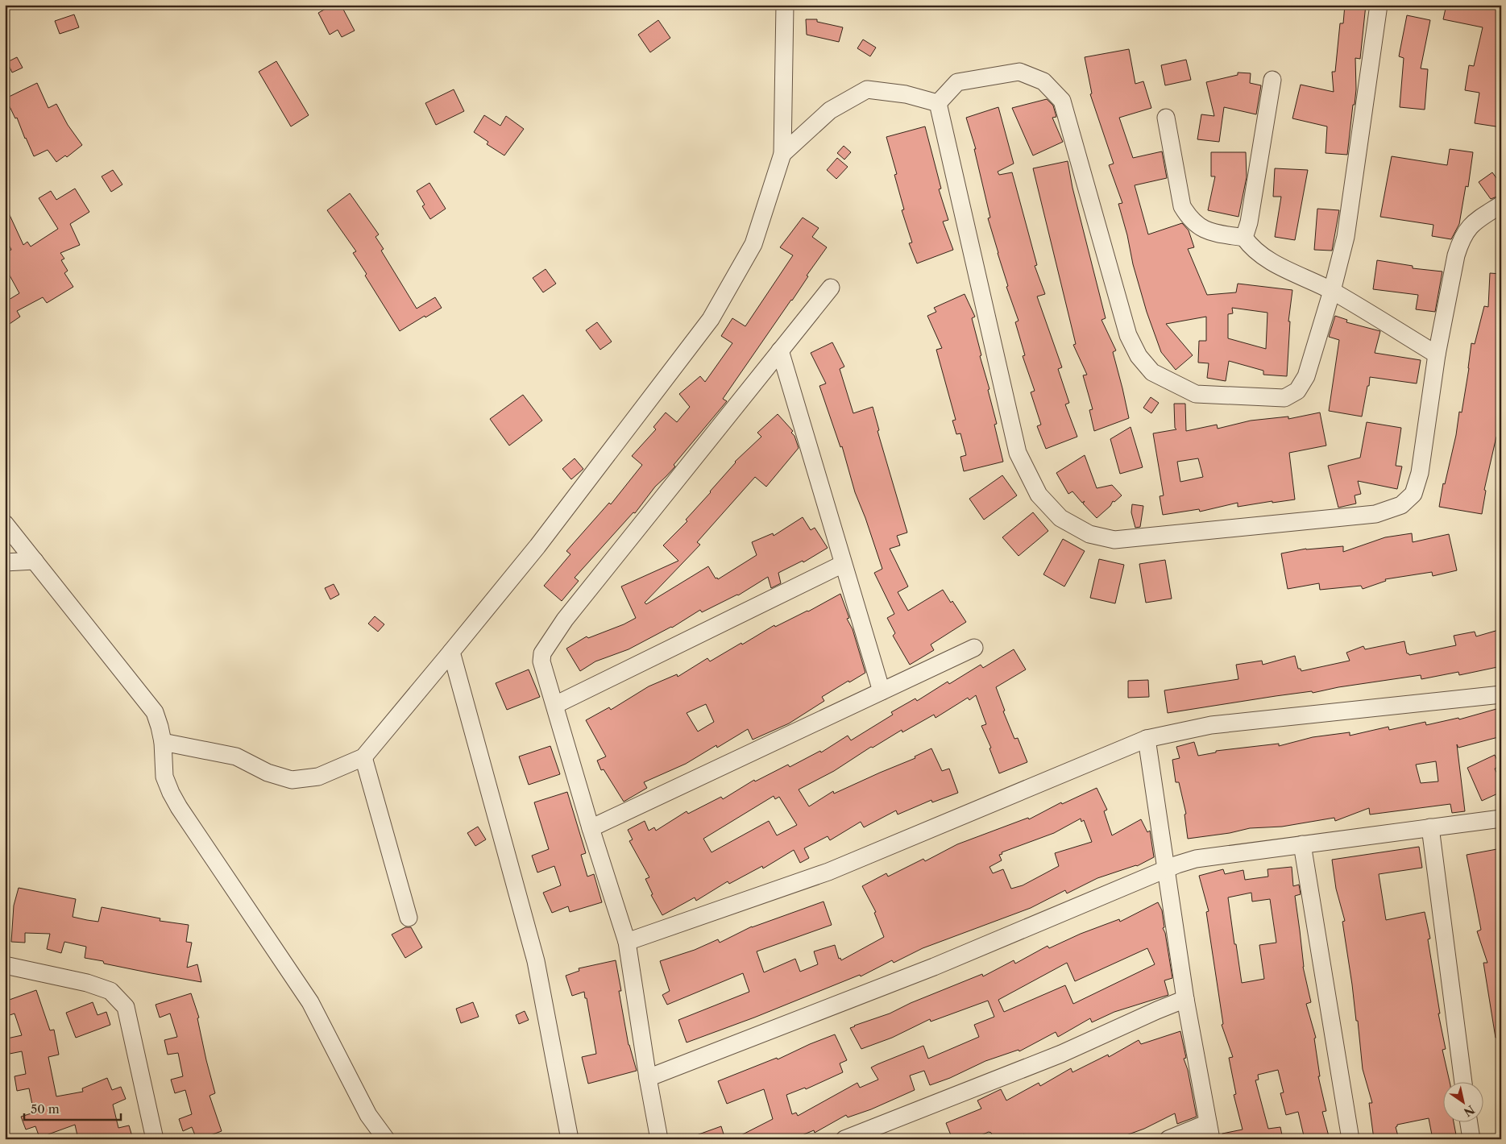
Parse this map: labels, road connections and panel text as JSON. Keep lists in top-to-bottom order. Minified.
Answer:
{"scale_bar":"50 m","north":"bottom right"}
